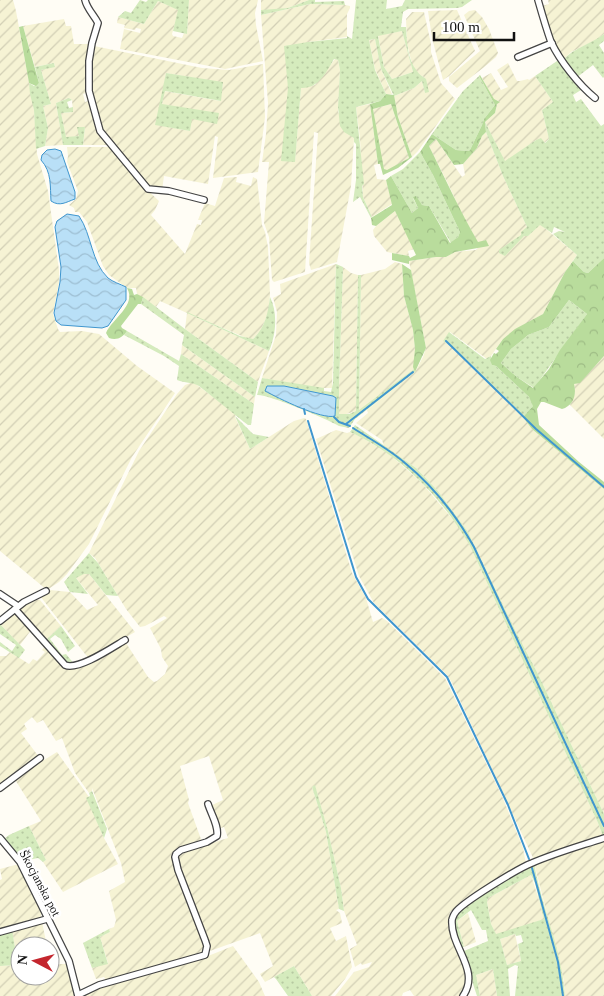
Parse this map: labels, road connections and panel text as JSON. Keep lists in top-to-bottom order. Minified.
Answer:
{"streets":{"street":["Škocjanska pot"]},"scale_bar":"100 m","north":"left"}
